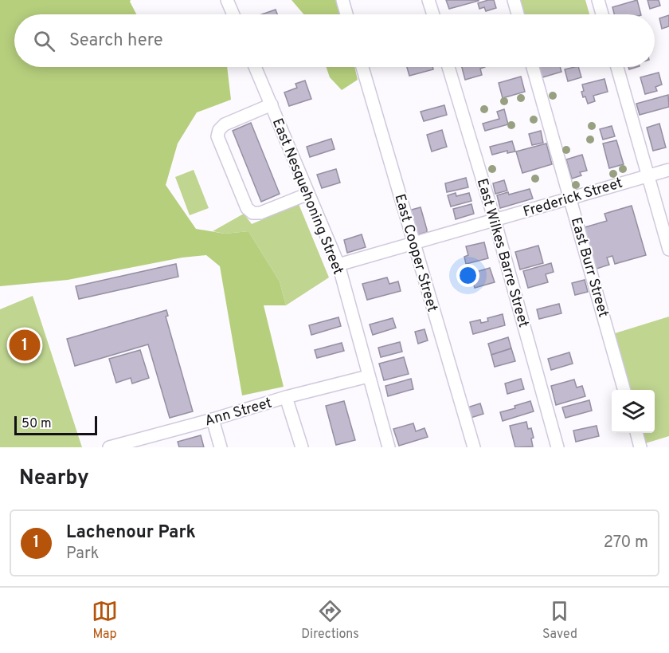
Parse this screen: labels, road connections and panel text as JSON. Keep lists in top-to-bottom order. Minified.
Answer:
{"streets":{"street":["East Nesquehoning Street","Frederick Street","East Cooper Street","East Wilkes Barre Street","East Burr Street","Ann Street"]},"crossings":[["East Nesquehoning Street","Frederick Street"],["East Nesquehoning Street","Ann Street"],["Frederick Street","East Cooper Street"],["Frederick Street","East Wilkes Barre Street"],["Frederick Street","East Burr Street"]],"scale_bar":"50 m","page":{"search":"Search here","pins":"1","scale":"50 m","heading":"Nearby","list":[{"mark":"1","name":"Lachenour Park","note":"Park","value":"270 m"}],"nav":["Map","Directions","Saved"]}}
